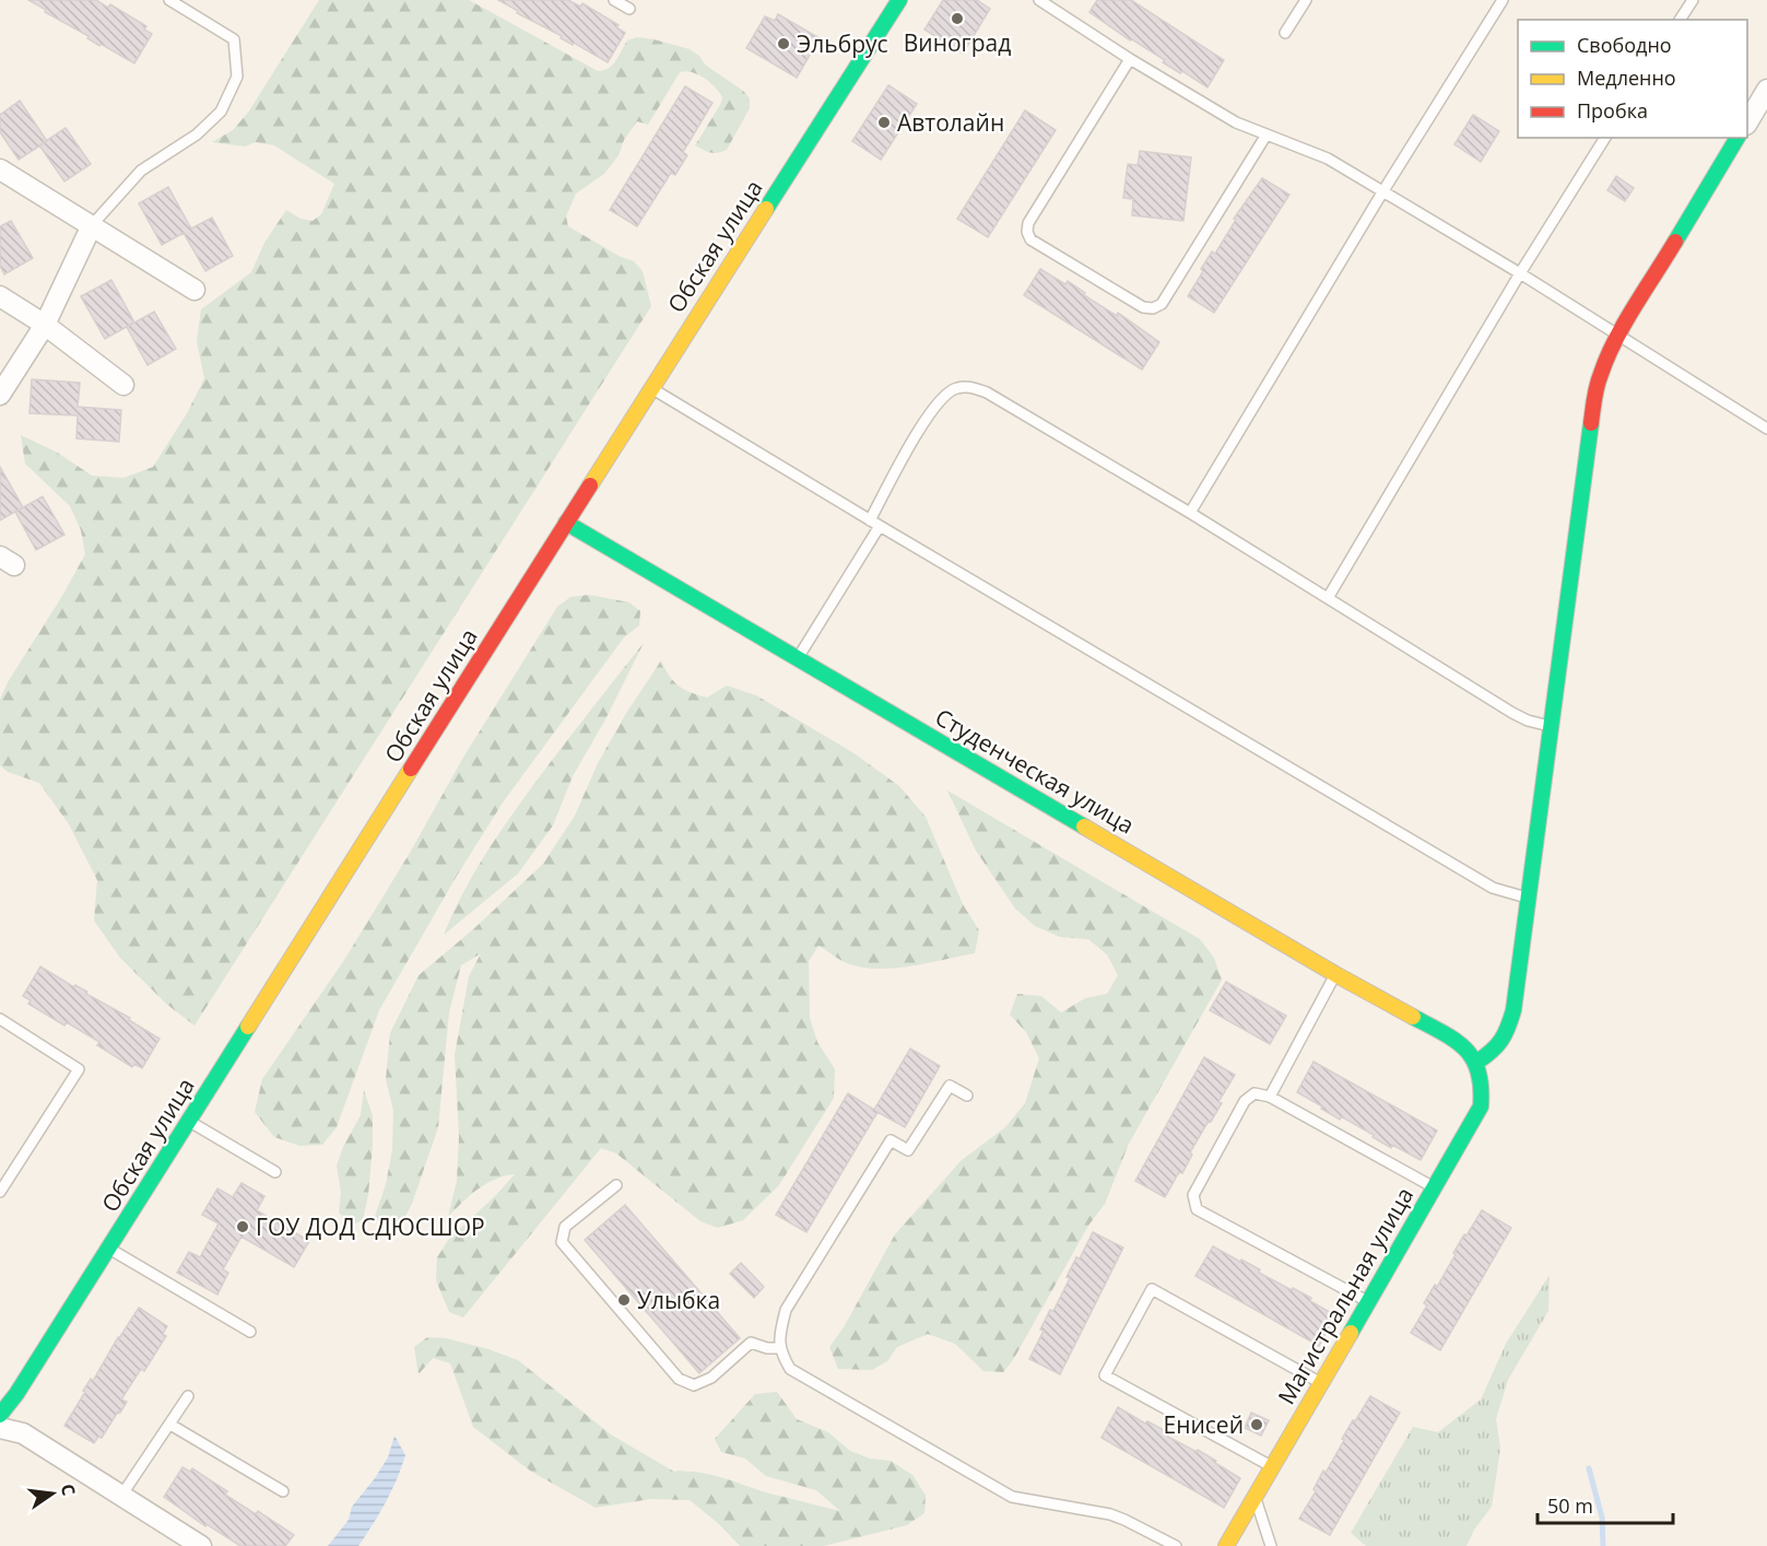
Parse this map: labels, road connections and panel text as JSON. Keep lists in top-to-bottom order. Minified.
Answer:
{"streets":{"street":["Обская улица","Студенческая улица","Магистральная улица"]},"crossings":[["Обская улица","Студенческая улица"],["Студенческая улица","Магистральная улица"]],"places":["Виноград","Эльбрус","Автолайн","ГОУ ДОД СДЮСШОР","Улыбка","Енисей"],"legend":["Свободно","Медленно","Пробка"],"scale_bar":"50 m","north":"right"}
